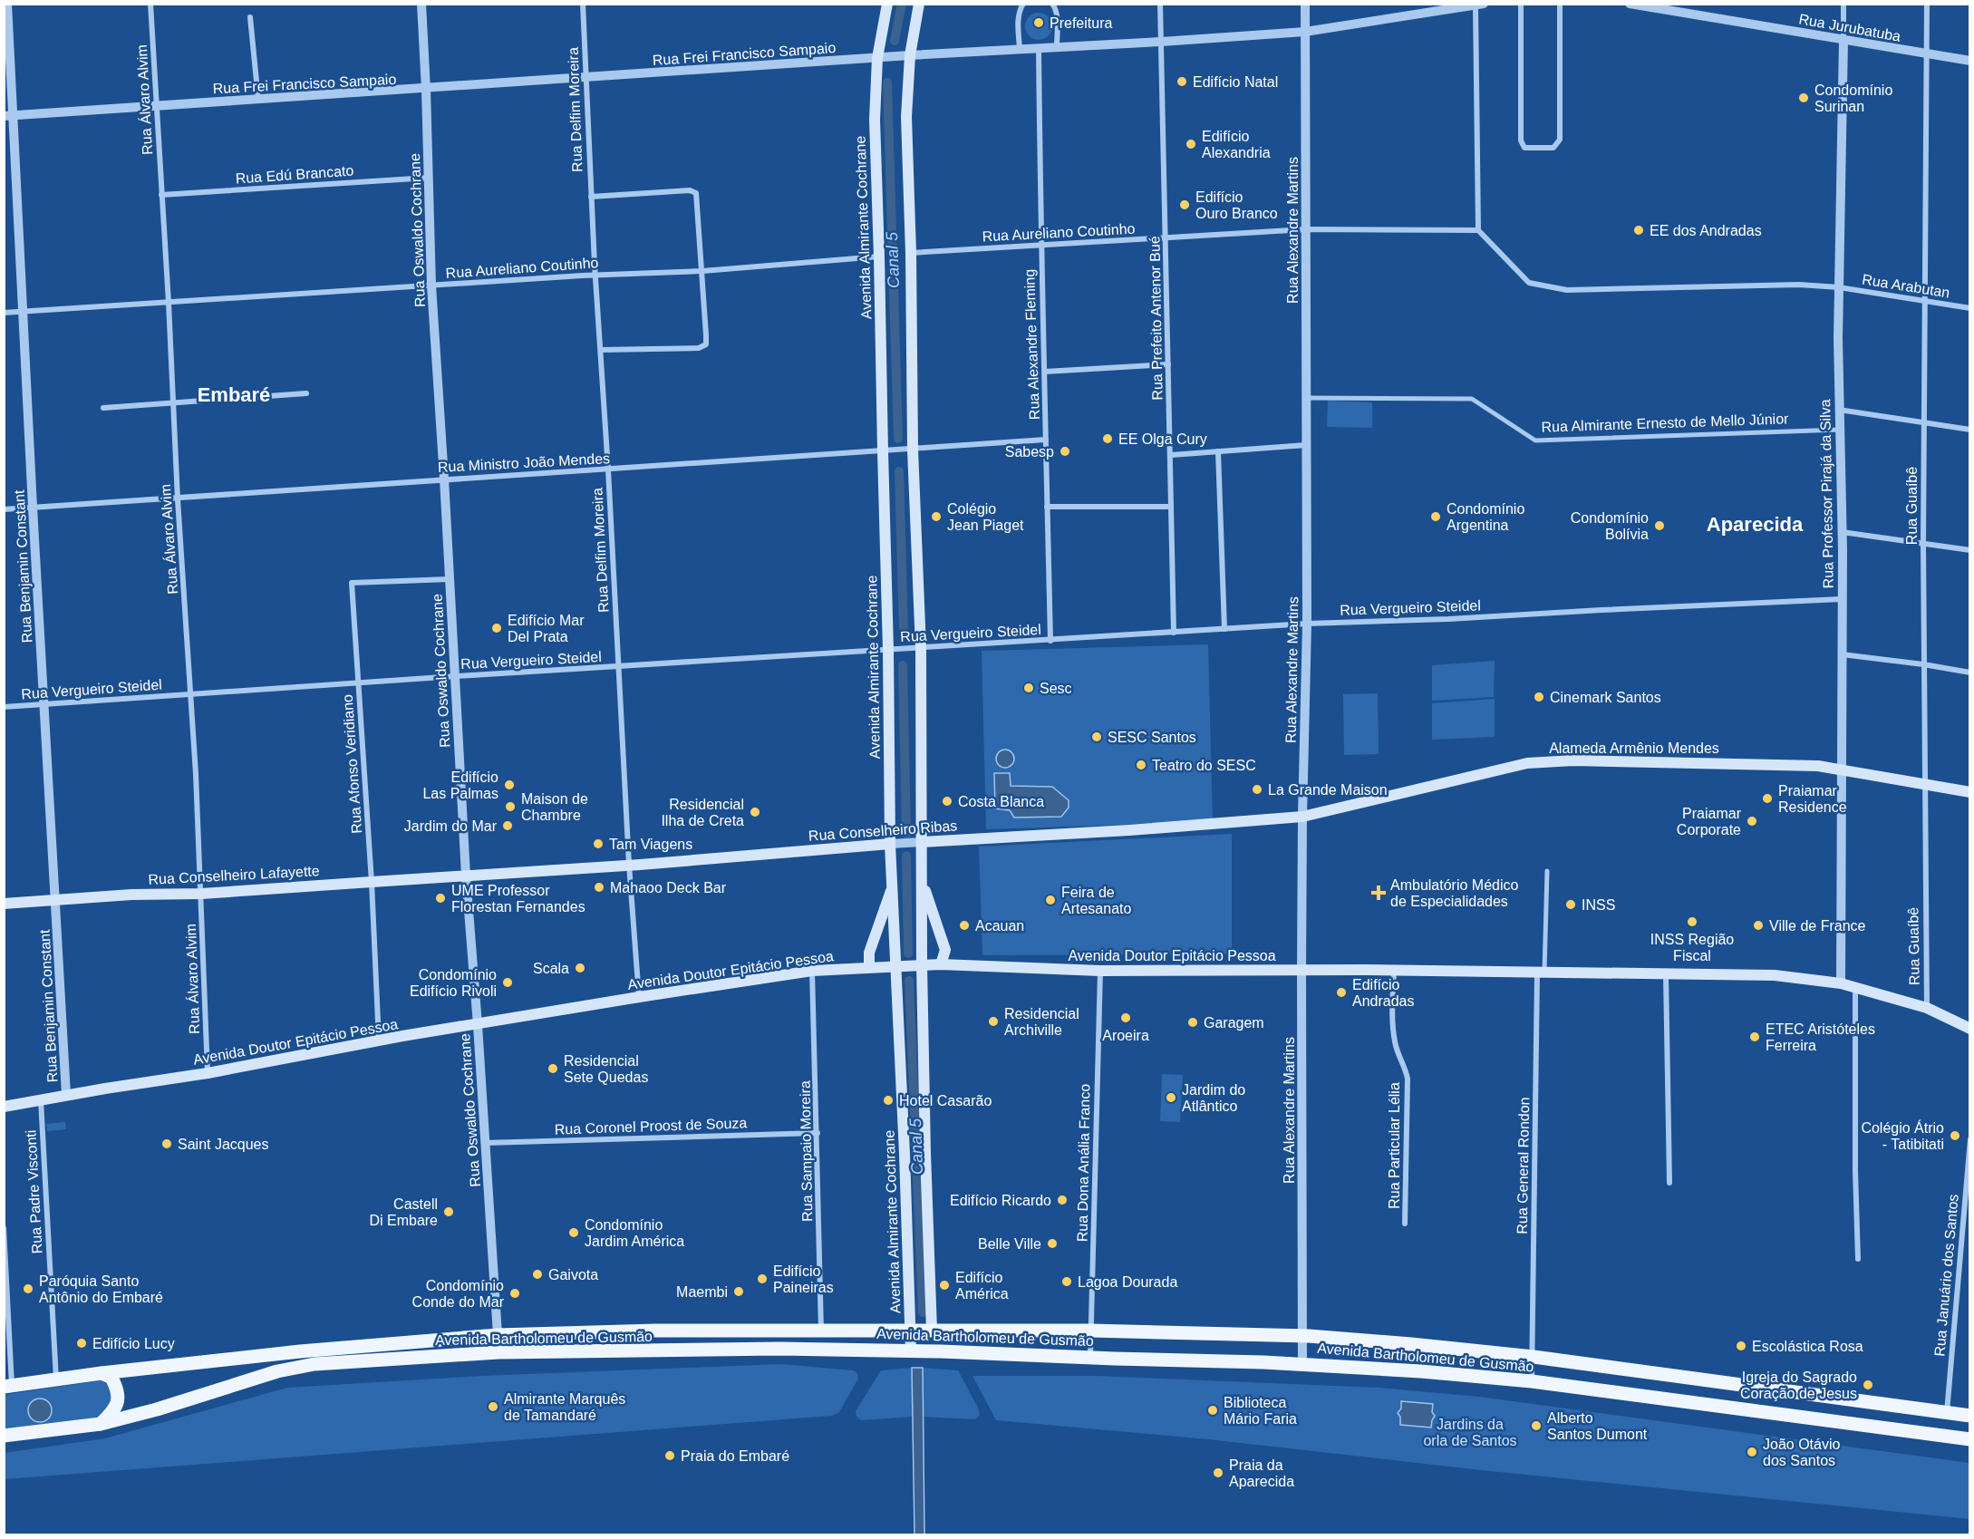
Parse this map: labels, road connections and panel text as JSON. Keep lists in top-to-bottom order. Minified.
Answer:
{"streets":{"main road":["Avenida Almirante Cochrane","Alameda Armênio Mendes","Rua Conselheiro Ribas","Rua Conselheiro Lafayette","Avenida Doutor Epitácio Pessoa","Avenida Bartholomeu de Gusmão"],"street":["Rua Jurubatuba","Rua Frei Francisco Sampaio","Rua Álvaro Alvim","Rua Delfim Moreira","Rua Edú Brancato","Rua Oswaldo Cochrane","Rua Alexandre Martins","Rua Aureliano Coutinho","Rua Arabutan","Rua Prefeito Antenor Bué","Rua Alexandre Fleming","Rua Almirante Ernesto de Mello Júnior","Rua Ministro João Mendes","Rua Professor Pirajá da Silva","Rua Guaíbê","Rua Benjamin Constant","Rua Vergueiro Steidel","Rua Afonso Veridiano","Rua Coronel Proost de Souza","Rua Particular Lélia","Rua Sampaio Moreira","Rua Dona Anália Franco","Rua General Rondon","Rua Padre Visconti","Rua Januário dos Santos"]},"crossings":[["Rua Jurubatuba","Rua Professor Pirajá da Silva"],["Rua Jurubatuba","Rua Guaíbê"],["Rua Frei Francisco Sampaio","Rua Álvaro Alvim"],["Rua Frei Francisco Sampaio","Rua Delfim Moreira"],["Rua Frei Francisco Sampaio","Avenida Almirante Cochrane"],["Rua Frei Francisco Sampaio","Rua Oswaldo Cochrane"],["Rua Frei Francisco Sampaio","Rua Alexandre Martins"],["Rua Frei Francisco Sampaio","Rua Prefeito Antenor Bué"],["Rua Frei Francisco Sampaio","Rua Alexandre Fleming"],["Rua Frei Francisco Sampaio","Rua Benjamin Constant"],["Rua Álvaro Alvim","Rua Edú Brancato"],["Rua Álvaro Alvim","Rua Aureliano Coutinho"],["Rua Álvaro Alvim","Rua Ministro João Mendes"],["Rua Álvaro Alvim","Rua Vergueiro Steidel"],["Rua Álvaro Alvim","Rua Conselheiro Lafayette"],["Rua Álvaro Alvim","Avenida Doutor Epitácio Pessoa"],["Rua Delfim Moreira","Rua Aureliano Coutinho"],["Rua Delfim Moreira","Rua Ministro João Mendes"],["Rua Delfim Moreira","Rua Vergueiro Steidel"],["Rua Delfim Moreira","Rua Conselheiro Ribas"],["Rua Delfim Moreira","Avenida Doutor Epitácio Pessoa"],["Rua Edú Brancato","Rua Oswaldo Cochrane"],["Avenida Almirante Cochrane","Rua Aureliano Coutinho"],["Avenida Almirante Cochrane","Rua Ministro João Mendes"],["Avenida Almirante Cochrane","Rua Vergueiro Steidel"],["Avenida Almirante Cochrane","Rua Conselheiro Ribas"],["Avenida Almirante Cochrane","Avenida Doutor Epitácio Pessoa"],["Avenida Almirante Cochrane","Avenida Bartholomeu de Gusmão"],["Rua Oswaldo Cochrane","Rua Aureliano Coutinho"],["Rua Oswaldo Cochrane","Rua Ministro João Mendes"],["Rua Oswaldo Cochrane","Rua Vergueiro Steidel"],["Rua Oswaldo Cochrane","Rua Afonso Veridiano"],["Rua Oswaldo Cochrane","Rua Conselheiro Ribas"],["Rua Oswaldo Cochrane","Rua Conselheiro Lafayette"],["Rua Oswaldo Cochrane","Avenida Doutor Epitácio Pessoa"],["Rua Oswaldo Cochrane","Rua Coronel Proost de Souza"],["Rua Oswaldo Cochrane","Avenida Bartholomeu de Gusmão"],["Rua Alexandre Martins","Rua Aureliano Coutinho"],["Rua Alexandre Martins","Rua Almirante Ernesto de Mello Júnior"],["Rua Alexandre Martins","Rua Vergueiro Steidel"],["Rua Alexandre Martins","Alameda Armênio Mendes"],["Rua Alexandre Martins","Rua Conselheiro Ribas"],["Rua Alexandre Martins","Avenida Doutor Epitácio Pessoa"],["Rua Alexandre Martins","Avenida Bartholomeu de Gusmão"],["Rua Aureliano Coutinho","Rua Prefeito Antenor Bué"],["Rua Aureliano Coutinho","Rua Alexandre Fleming"],["Rua Aureliano Coutinho","Rua Benjamin Constant"],["Rua Arabutan","Rua Professor Pirajá da Silva"],["Rua Arabutan","Rua Guaíbê"],["Rua Prefeito Antenor Bué","Rua Vergueiro Steidel"],["Rua Alexandre Fleming","Rua Ministro João Mendes"],["Rua Alexandre Fleming","Rua Vergueiro Steidel"],["Rua Almirante Ernesto de Mello Júnior","Rua Professor Pirajá da Silva"],["Rua Ministro João Mendes","Rua Benjamin Constant"],["Rua Professor Pirajá da Silva","Rua Vergueiro Steidel"],["Rua Professor Pirajá da Silva","Alameda Armênio Mendes"],["Rua Professor Pirajá da Silva","Avenida Doutor Epitácio Pessoa"],["Rua Guaíbê","Alameda Armênio Mendes"],["Rua Guaíbê","Avenida Doutor Epitácio Pessoa"],["Rua Benjamin Constant","Rua Vergueiro Steidel"],["Rua Benjamin Constant","Rua Conselheiro Lafayette"],["Rua Benjamin Constant","Avenida Doutor Epitácio Pessoa"],["Rua Vergueiro Steidel","Rua Afonso Veridiano"],["Alameda Armênio Mendes","Rua Conselheiro Ribas"],["Rua Afonso Veridiano","Rua Conselheiro Lafayette"],["Rua Afonso Veridiano","Avenida Doutor Epitácio Pessoa"],["Rua Conselheiro Ribas","Rua Conselheiro Lafayette"],["Avenida Doutor Epitácio Pessoa","Rua Particular Lélia"],["Avenida Doutor Epitácio Pessoa","Rua Sampaio Moreira"],["Avenida Doutor Epitácio Pessoa","Rua Dona Anália Franco"],["Avenida Doutor Epitácio Pessoa","Rua General Rondon"],["Avenida Doutor Epitácio Pessoa","Rua Padre Visconti"],["Rua Coronel Proost de Souza","Rua Sampaio Moreira"],["Rua Sampaio Moreira","Avenida Bartholomeu de Gusmão"],["Rua Dona Anália Franco","Avenida Bartholomeu de Gusmão"],["Rua General Rondon","Avenida Bartholomeu de Gusmão"],["Rua Padre Visconti","Avenida Bartholomeu de Gusmão"],["Rua Januário dos Santos","Avenida Bartholomeu de Gusmão"]],"districts":["Embaré","Aparecida"],"water":["Canal 5"],"parks":["Jardins da orla de Santos"],"places":{"other":["Prefeitura","Edifício Natal","Condomínio Surinan","Edifício Alexandria","Edifício Ouro Branco","EE dos Andradas","EE Olga Cury","Sabesp","Colégio Jean Piaget","Condomínio Argentina","Condomínio Bolívia","Edifício Mar Del Prata","Sesc","Cinemark Santos","SESC Santos","Teatro do SESC","Edifício Las Palmas","La Grande Maison","Praiamar Residence","Costa Blanca","Maison de Chambre","Residencial Ilha de Creta","Praiamar Corporate","Jardim do Mar","Tam Viagens","Mahaoo Deck Bar","UME Professor Florestan Fernandes","Feira de Artesanato","INSS","INSS Região Fiscal","Acauan","Ville de France","Scala","Condomínio Edifício Rivoli","Edifício Andradas","Aroeira","Residencial Archiville","Garagem","ETEC Aristóteles Ferreira","Residencial Sete Quedas","Jardim do Atlântico","Hotel Casarão","Colégio Átrio - Tatibitati","Saint Jacques","Edifício Ricardo","Castell Di Embare","Condomínio Jardim América","Belle Ville","Gaivota","Edifício Paineiras","Lagoa Dourada","Edifício América","Paróquia Santo Antônio do Embaré","Maembi","Condomínio Conde do Mar","Edifício Lucy","Escolástica Rosa","Igreja do Sagrado Coração de Jesus","Almirante Marquês de Tamandaré","Biblioteca Mário Faria","Alberto Santos Dumont","João Otávio dos Santos","Praia do Embaré","Praia da Aparecida"],"health":["Ambulatório Médico de Especialidades"]}}
